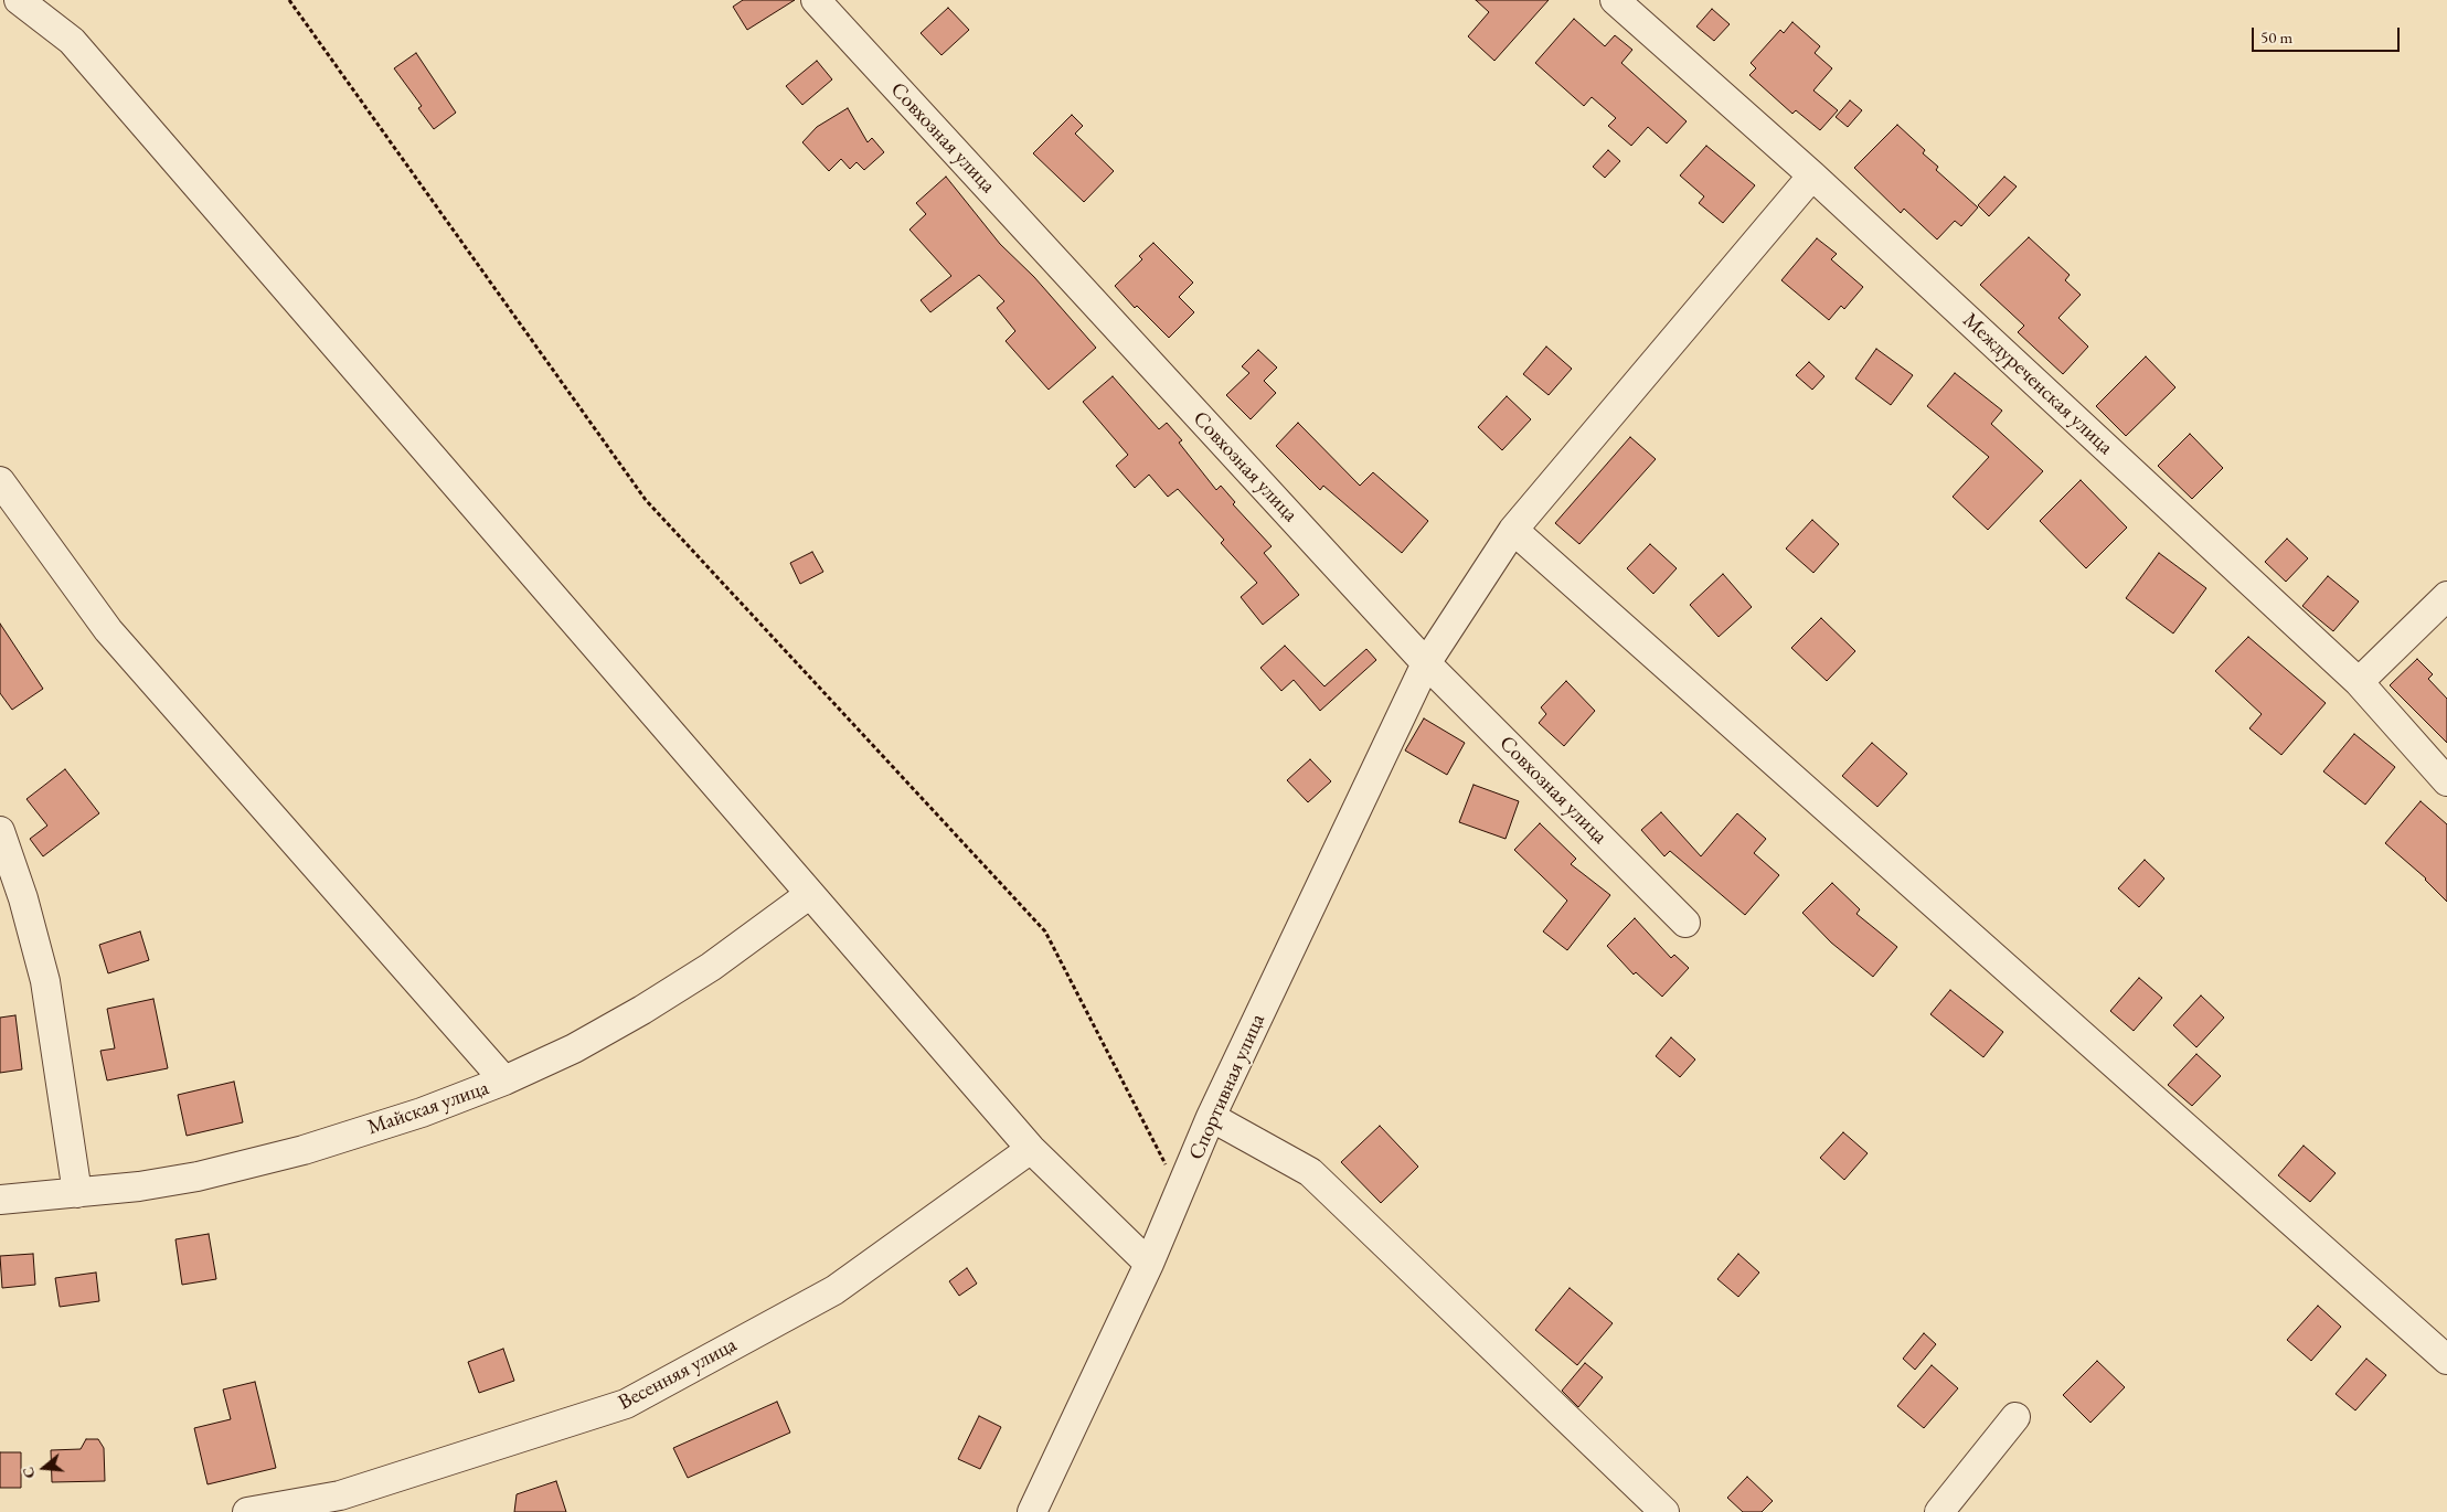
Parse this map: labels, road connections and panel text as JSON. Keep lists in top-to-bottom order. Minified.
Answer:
{"streets":{"street":["Совхозная улица","Междуреченская улица","Спортивная улица","Майская улица","Весенняя улица"]},"crossings":[["Совхозная улица","Спортивная улица"],["Междуреченская улица","Спортивная улица"]],"scale_bar":"50 m","north":"left"}
